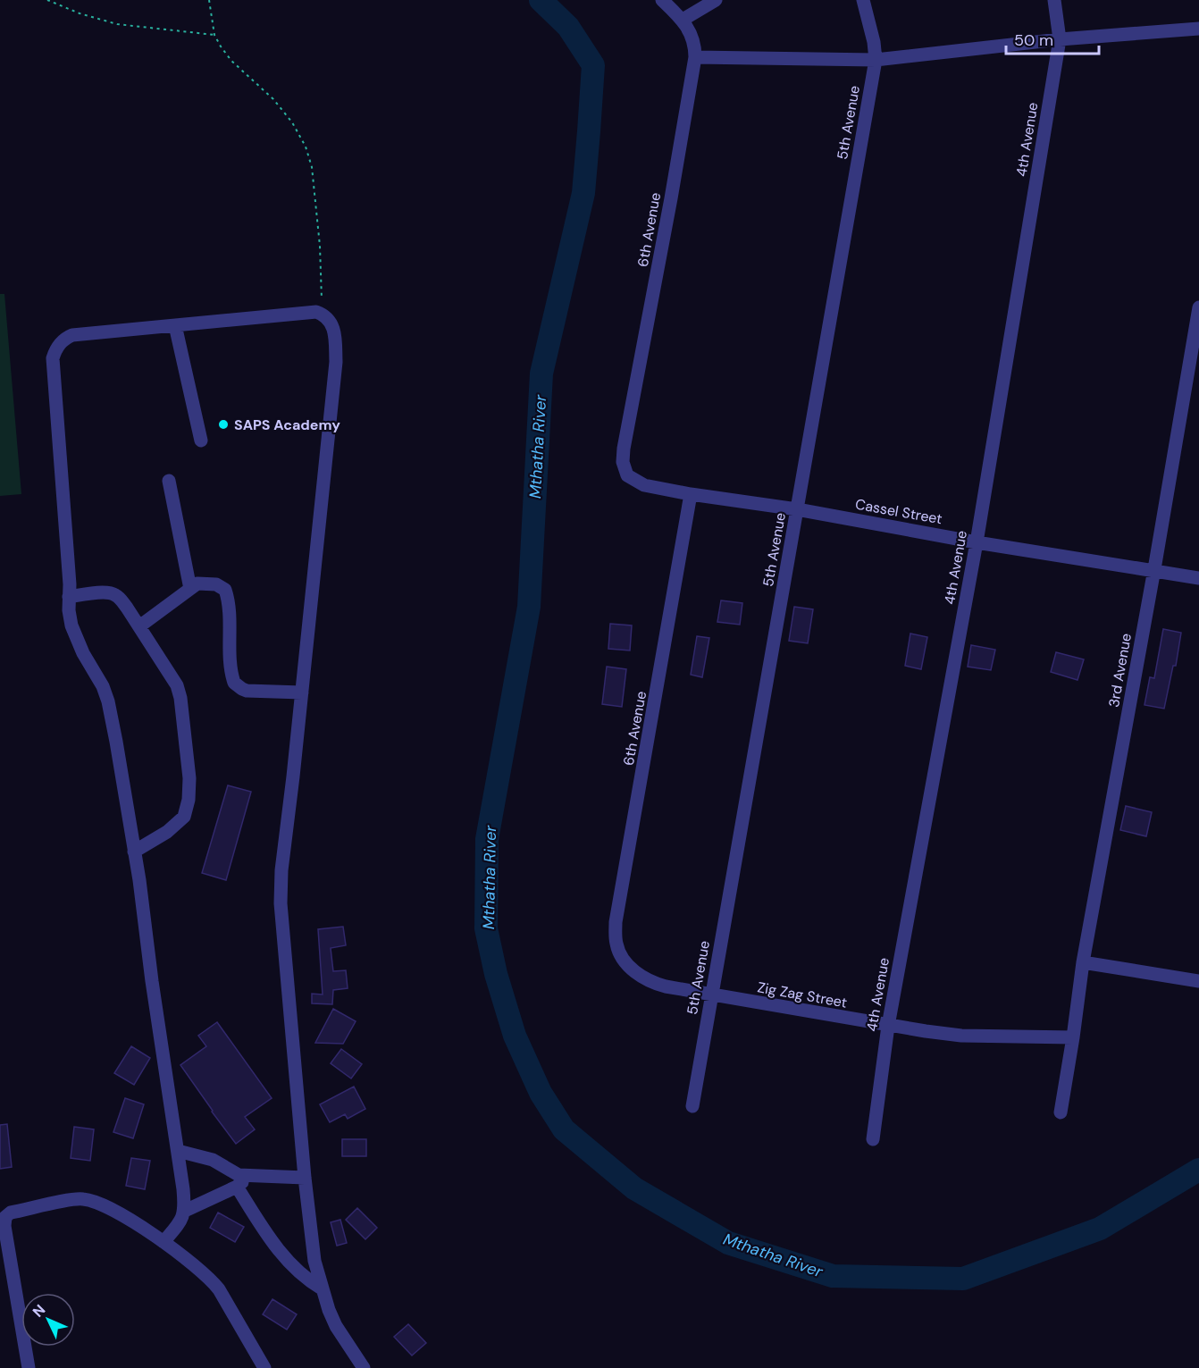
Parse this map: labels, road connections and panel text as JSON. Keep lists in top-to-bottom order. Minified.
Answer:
{"streets":{"street":["5th Avenue","4th Avenue","6th Avenue","Cassel Street","3rd Avenue","Zig Zag Street"]},"crossings":[["5th Avenue","Cassel Street"],["5th Avenue","Zig Zag Street"],["4th Avenue","Cassel Street"],["4th Avenue","Zig Zag Street"],["6th Avenue","Cassel Street"],["6th Avenue","Zig Zag Street"],["Cassel Street","3rd Avenue"],["3rd Avenue","Zig Zag Street"]],"water":["Mthatha River"],"places":["SAPS Academy"],"scale_bar":"50 m","north":"top left"}
